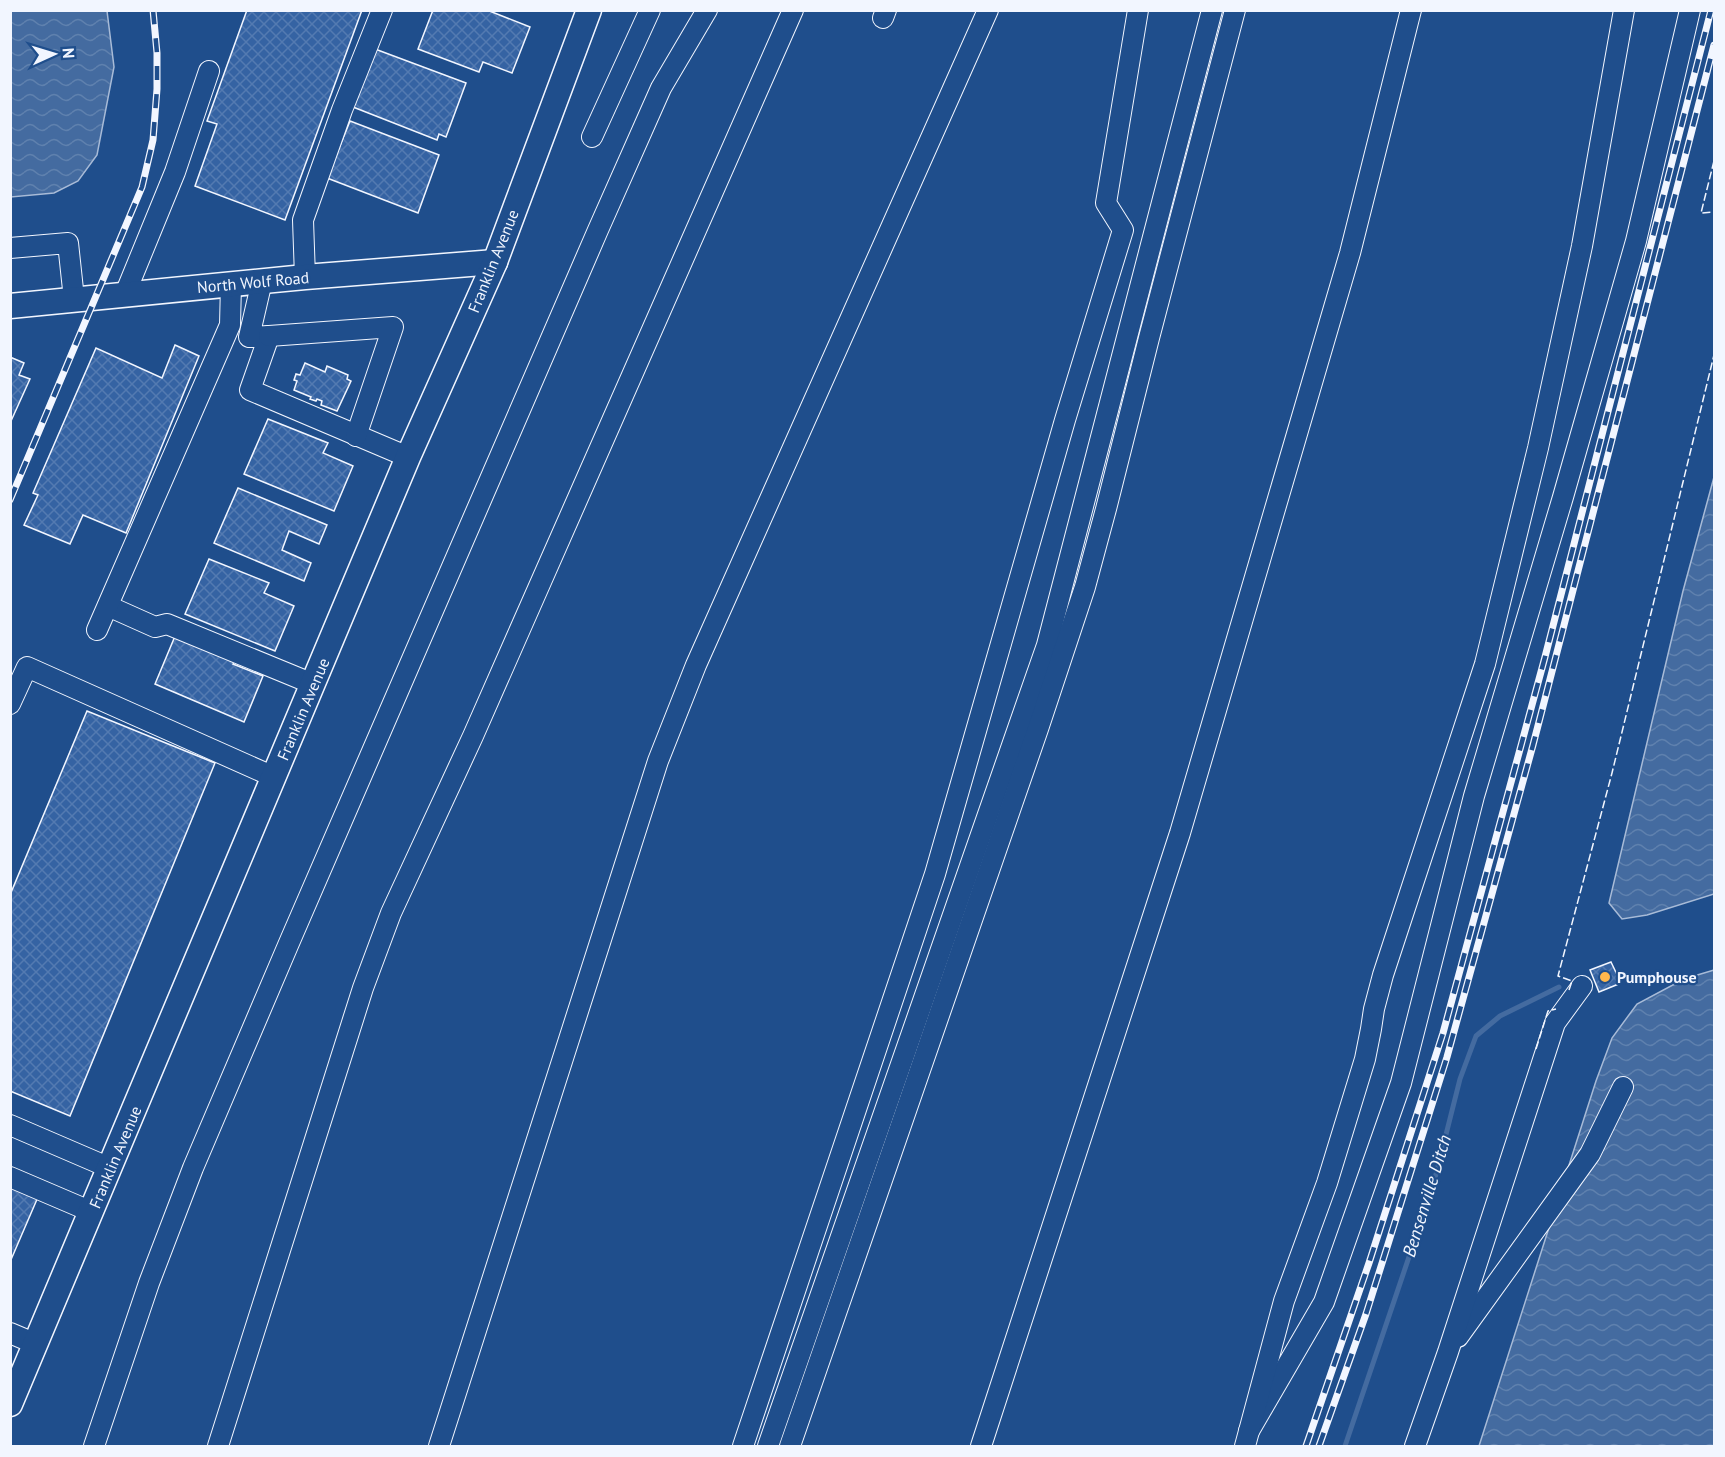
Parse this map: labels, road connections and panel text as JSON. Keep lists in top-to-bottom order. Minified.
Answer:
{"streets":{"main road":["Franklin Avenue","North Wolf Road"]},"crossings":[["Franklin Avenue","North Wolf Road"]],"water":["Bensenville Ditch"],"places":["Pumphouse"],"north":"right"}
